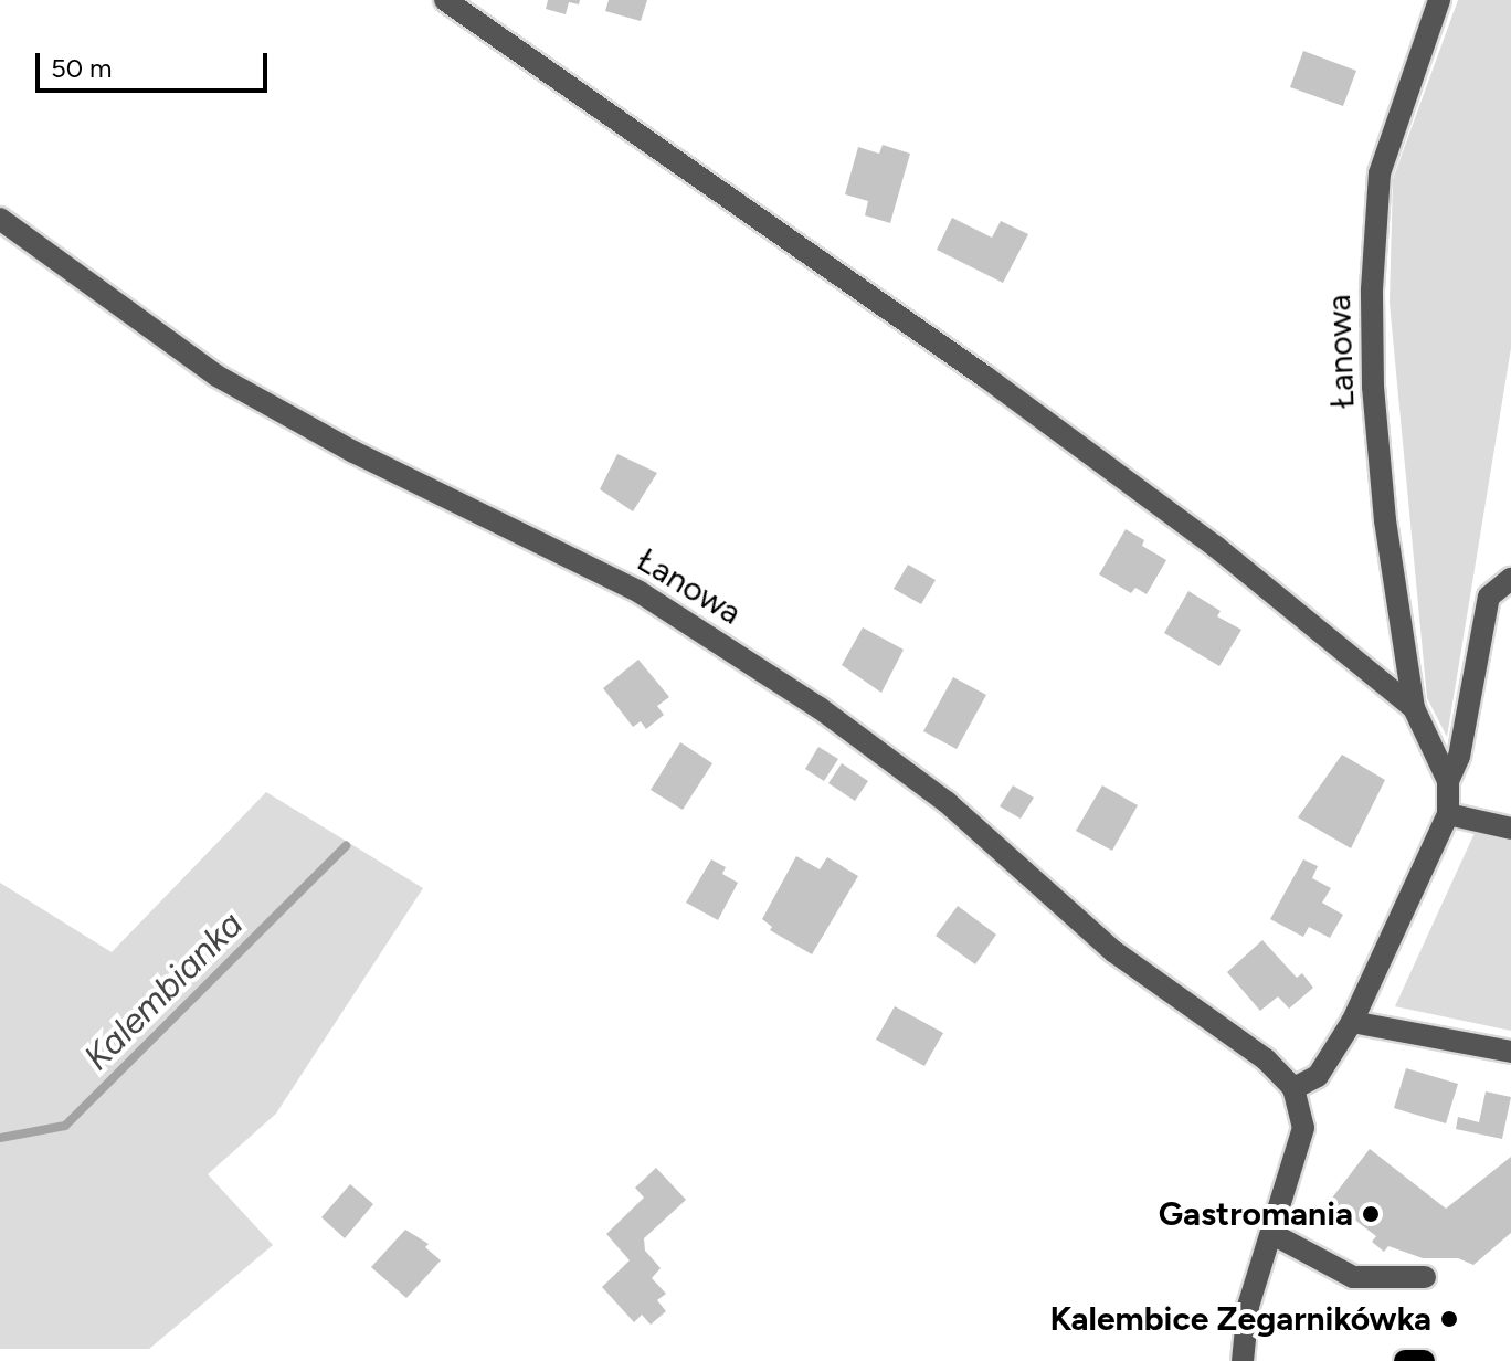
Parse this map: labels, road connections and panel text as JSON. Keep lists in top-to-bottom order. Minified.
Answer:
{"streets":{"street":["Łanowa"]},"water":["Kalembianka"],"places":["Gastromania","Kalembice Zegarnikówka"],"scale_bar":"50 m"}
